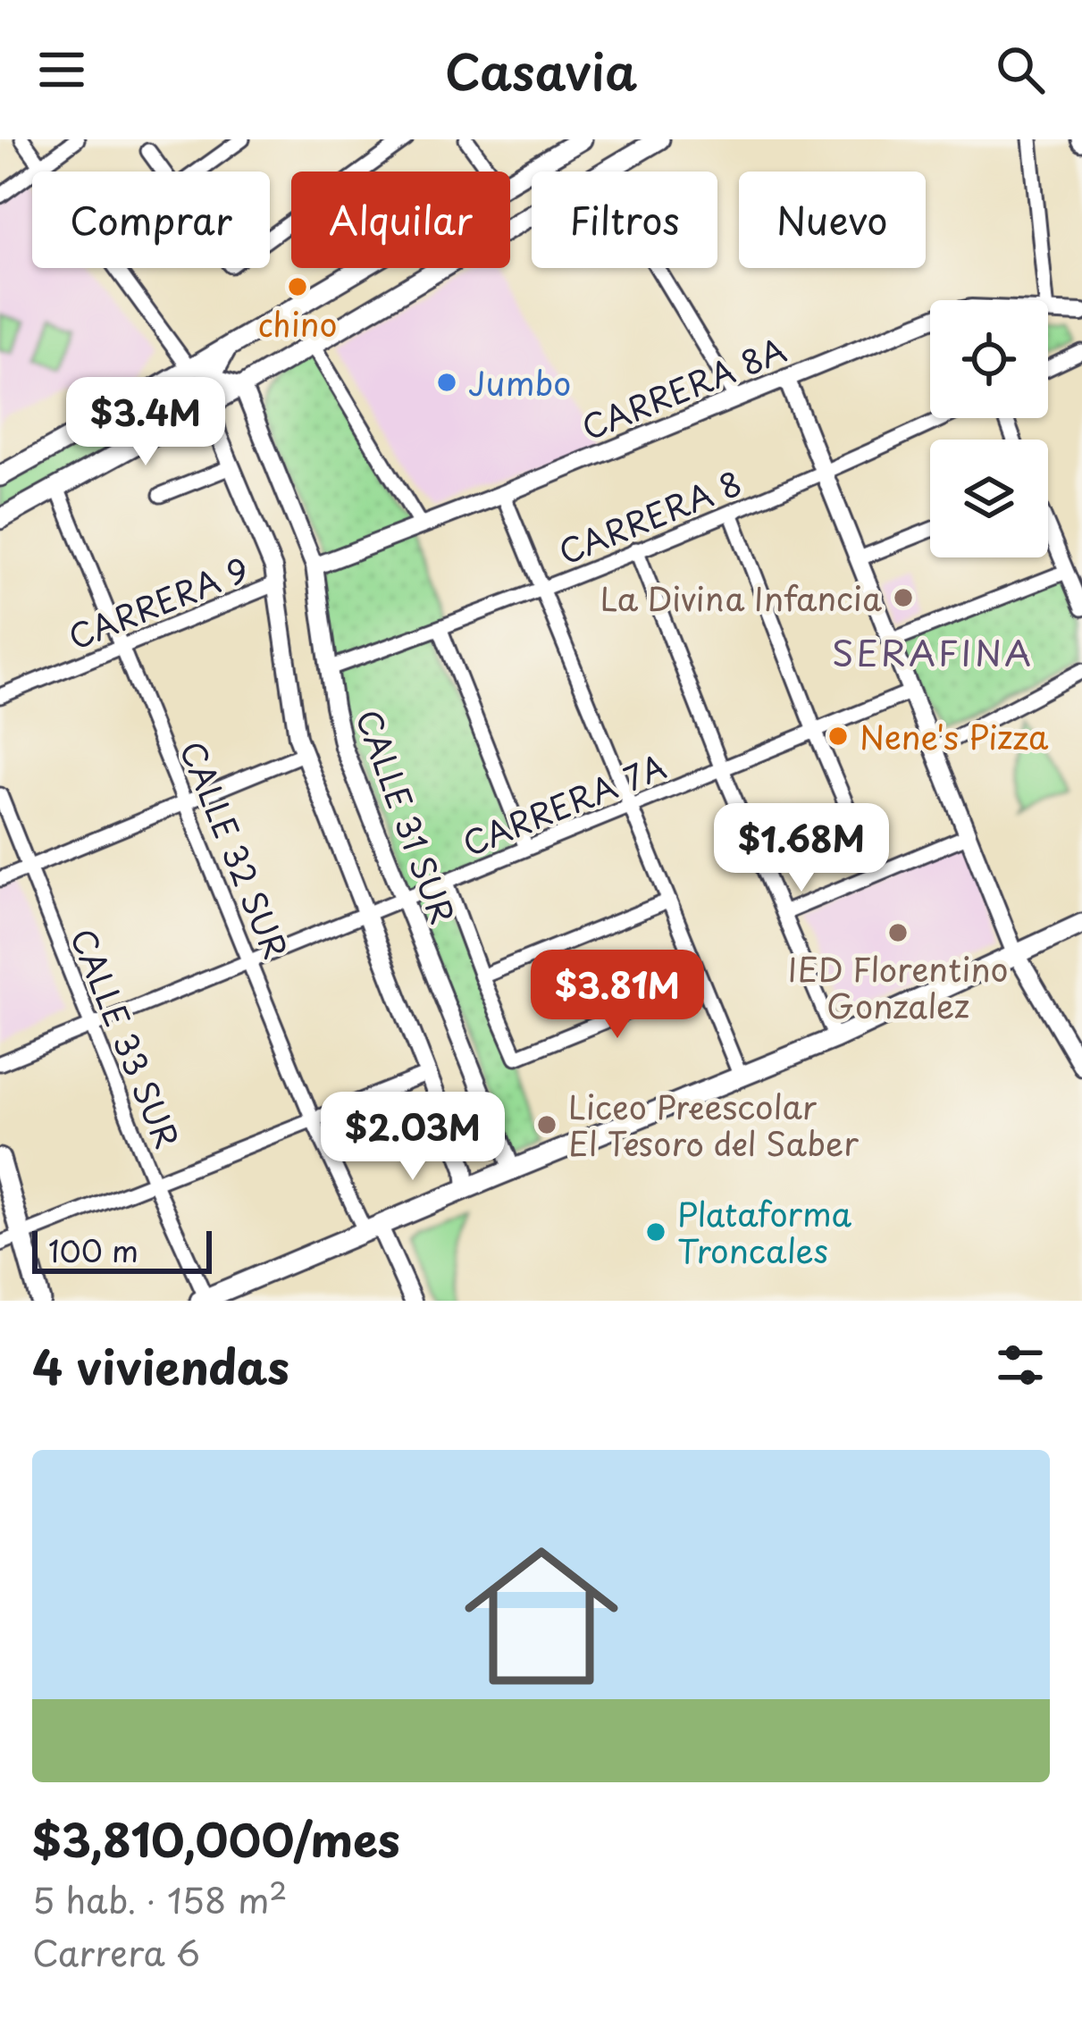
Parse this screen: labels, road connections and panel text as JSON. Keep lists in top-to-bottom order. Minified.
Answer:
{"streets":{"street":["CARRERA 8A","CARRERA 8","CARRERA 9","CARRERA 7A","CALLE 31 SUR","CALLE 32 SUR","CALLE 33 SUR"]},"crossings":[["CARRERA 8A","CALLE 31 SUR"],["CARRERA 8","CALLE 31 SUR"],["CARRERA 9","CALLE 32 SUR"],["CARRERA 7A","CALLE 31 SUR"],["CARRERA 7A","CALLE 32 SUR"],["CARRERA 7A","CALLE 33 SUR"]],"districts":["SERAFINA"],"places":["chino","Jumbo","La Divina Infancia","Nene's Pizza","IED Florentino Gonzalez","Liceo Preescolar El Tesoro del Saber","Plataforma Troncales"],"scale_bar":"100 m","page":{"header":"Casavia","chip":["Comprar","Alquilar","Filtros","Nuevo"],"price":["$3.4M","$1.68M","$3.81M","$2.03M"],"scale":"100 m","heading":"4 viviendas","list":[{"name":"$3,810,000/mes","note":"5 hab. · 158 m² · Carrera 6"}]}}
